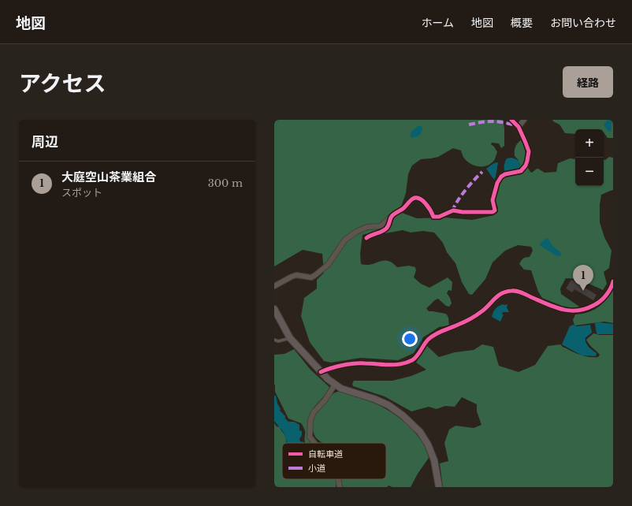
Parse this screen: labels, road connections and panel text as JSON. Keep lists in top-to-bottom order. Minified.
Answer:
{"legend":["自転車道","小道"],"page":{"header":"地図","nav":["ホーム","地図","概要","お問い合わせ"],"title":"アクセス","buttons":"経路","heading":"周辺","map_buttons":["+","−"],"list":[{"mark":"1","name":"大庭空山茶業組合","note":"スポット","value":"300 m"}],"pins":"1"}}
